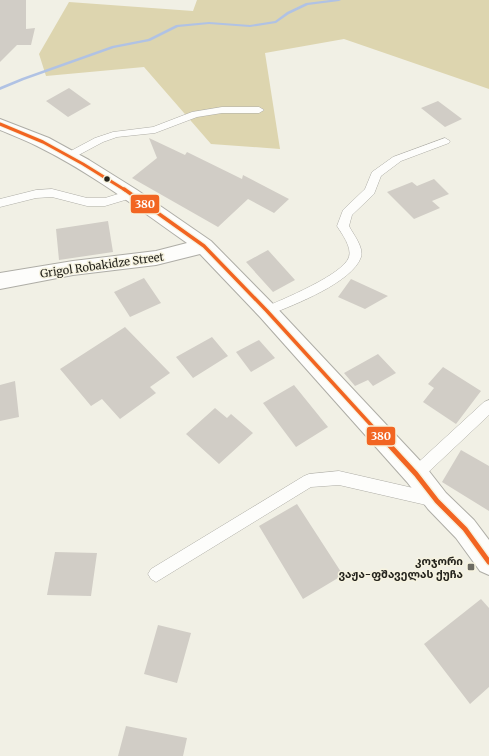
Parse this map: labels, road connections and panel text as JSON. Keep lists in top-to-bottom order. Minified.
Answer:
{"streets":{"street":["Grigol Robakidze Street"]},"places":{"transit":["კოჯორი ვაჟა-ფშაველას ქუჩა"]},"lines":["transit line 380"]}
